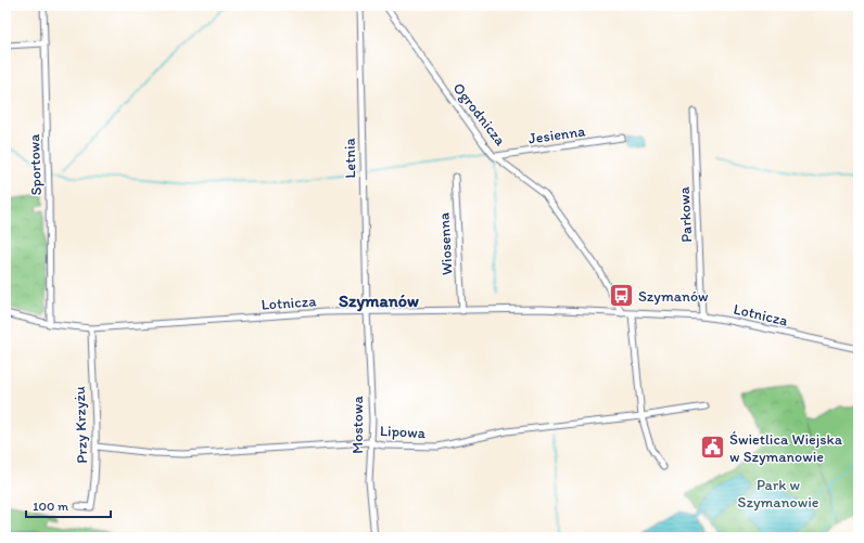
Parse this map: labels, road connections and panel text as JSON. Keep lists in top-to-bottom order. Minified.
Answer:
{"streets":{"street":["Ogrodnicza","Jesienna","Letnia","Sportowa","Parkowa","Wiosenna","Lotnicza","Przy Krzyżu","Mostowa","Lipowa"]},"crossings":[["Ogrodnicza","Jesienna"],["Ogrodnicza","Lotnicza"],["Ogrodnicza","Lipowa"],["Letnia","Lotnicza"],["Letnia","Mostowa"],["Sportowa","Lotnicza"],["Parkowa","Lotnicza"],["Wiosenna","Lotnicza"],["Lotnicza","Przy Krzyżu"],["Lotnicza","Mostowa"],["Przy Krzyżu","Lipowa"],["Mostowa","Lipowa"]],"districts":["Szymanów"],"parks":["Park w Szymanowie"],"places":{"bus stop":["Szymanów"],"public building":["Świetlica Wiejska w Szymanowie"]},"scale_bar":"100 m"}
